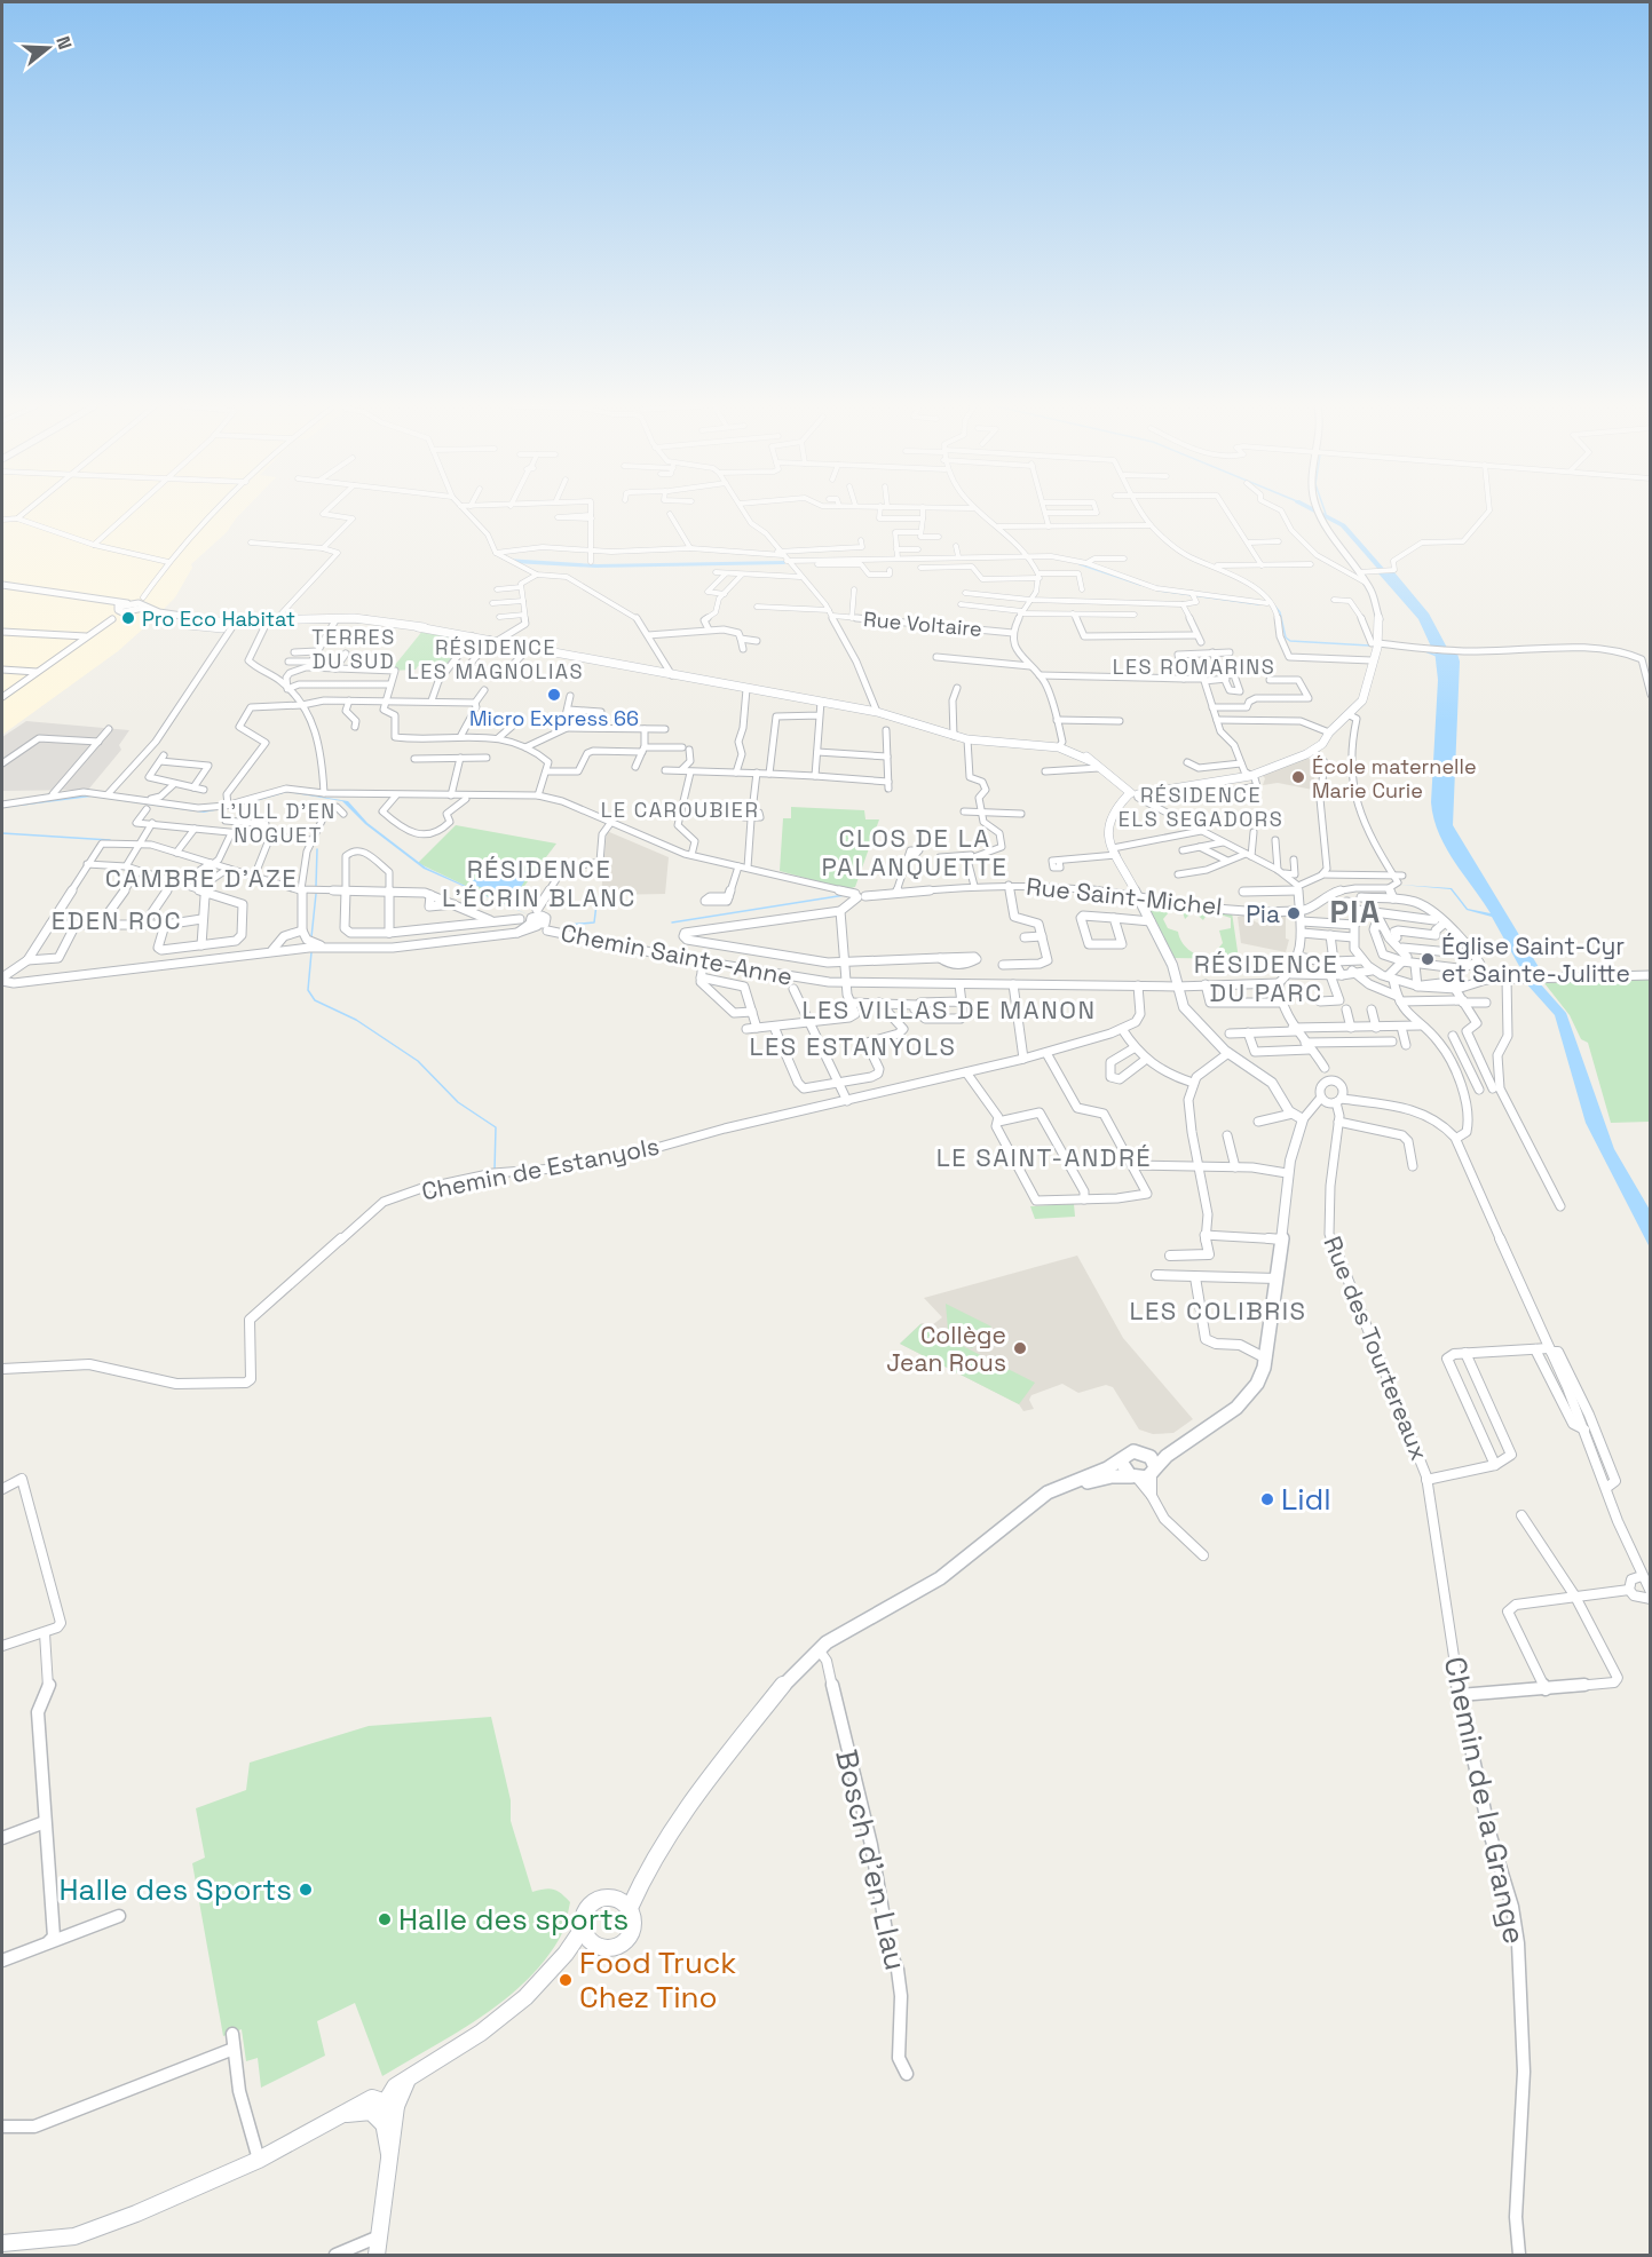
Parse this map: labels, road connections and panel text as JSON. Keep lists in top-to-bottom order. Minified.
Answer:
{"streets":{"street":["Rue Voltaire","Rue Saint-Michel","Chemin Sainte-Anne","Chemin de Estanyols","Rue des Tourtereaux","Chemin de la Grange","Bosch d'en Llau"]},"crossings":[["Rue des Tourtereaux","Chemin de la Grange"]],"districts":["TERRES DU SUD","RÉSIDENCE LES MAGNOLIAS","LES ROMARINS","RÉSIDENCE ELS SEGADORS","LE CAROUBIER","L'ULL D'EN NOGUET","CLOS DE LA PALANQUETTE","RÉSIDENCE L'ÉCRIN BLANC","CAMBRE D'AZE","PIA","EDEN ROC","RÉSIDENCE DU PARC","LES VILLAS DE MANON","LES ESTANYOLS","LE SAINT-ANDRÉ","LES COLIBRIS"],"places":["Pro Eco Habitat","Micro Express 66","École maternelle Marie Curie","Pia","Église Saint-Cyr et Sainte-Julitte","Collège Jean Rous","Lidl","Halle des Sports","Halle des sports","Food Truck Chez Tino"],"north":"right"}
